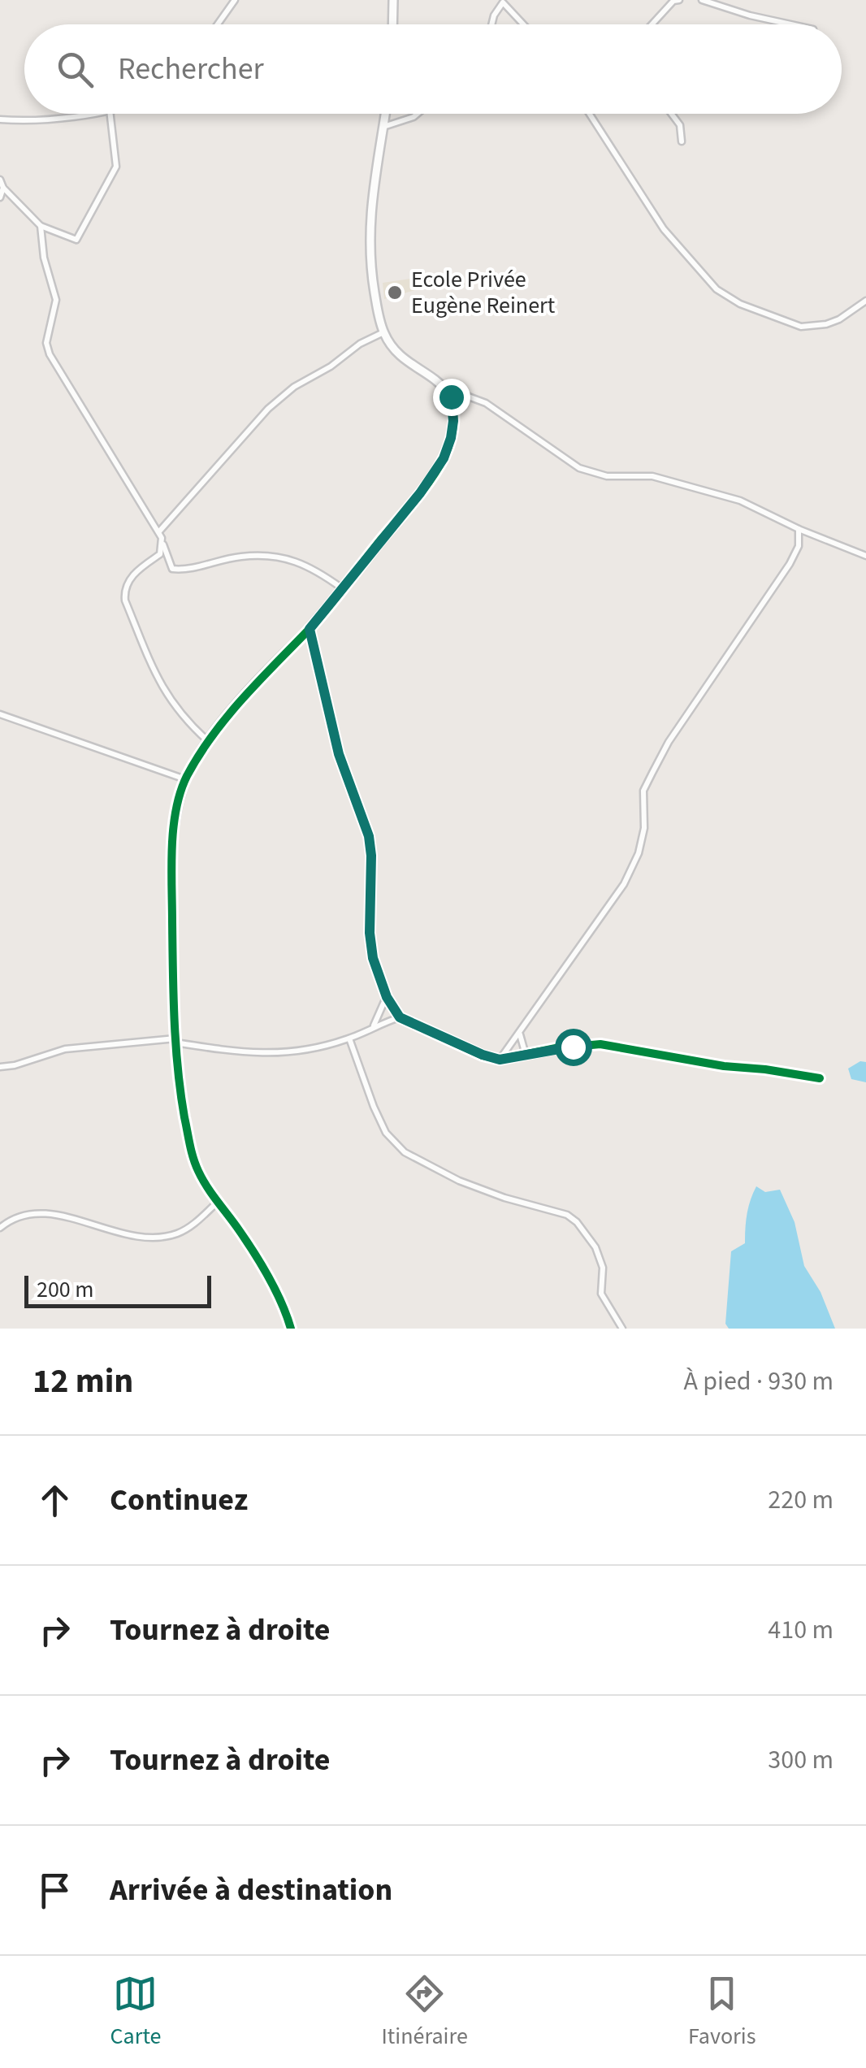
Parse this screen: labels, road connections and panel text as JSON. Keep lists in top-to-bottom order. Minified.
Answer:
{"places":["Ecole Privée Eugène Reinert"],"scale_bar":"200 m","page":{"search":"Rechercher","scale":"200 m","heading":["12 min","À pied · 930 m"],"list":[["Continuez","220 m"],["Tournez à droite","410 m"],["Tournez à droite","300 m"],"Arrivée à destination"],"nav":["Carte","Itinéraire","Favoris"]}}
